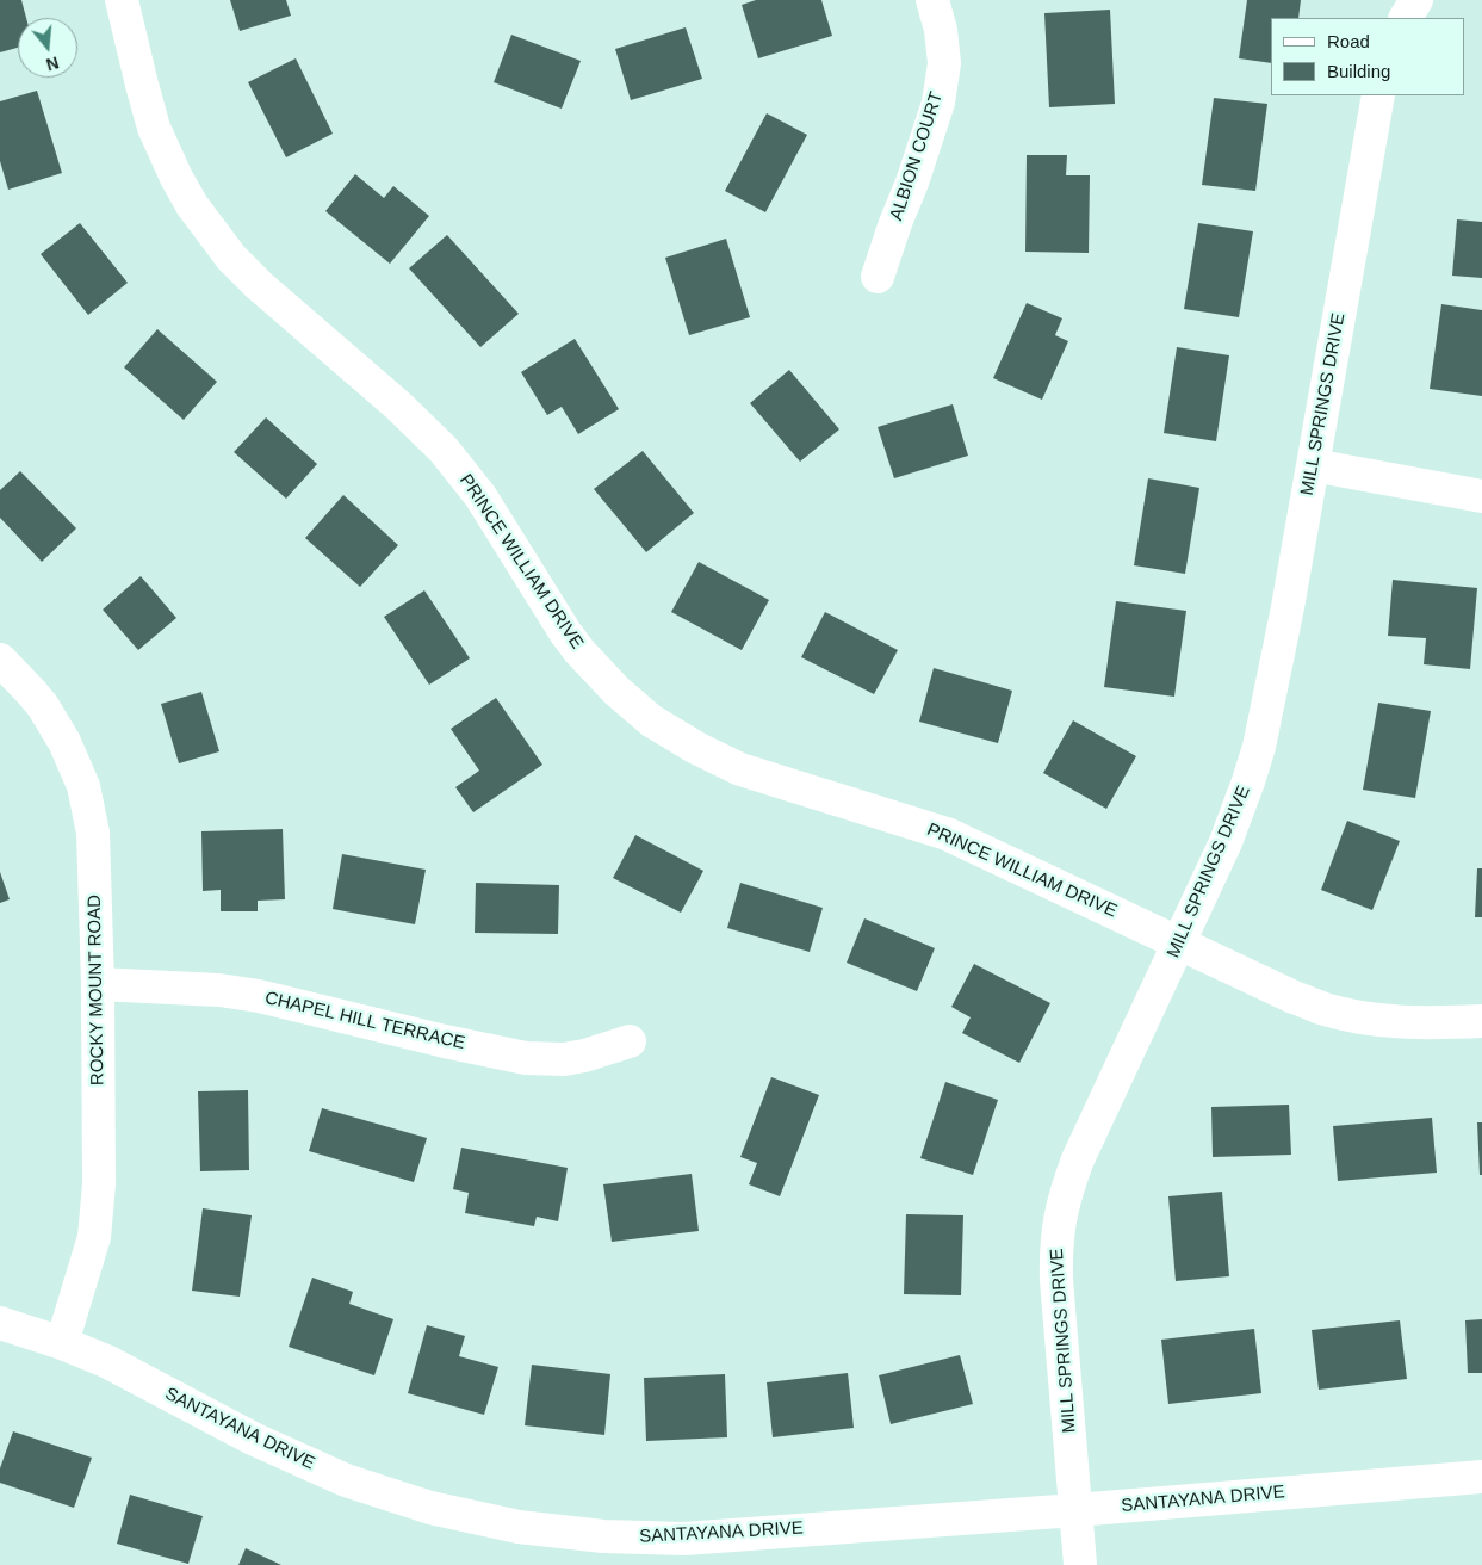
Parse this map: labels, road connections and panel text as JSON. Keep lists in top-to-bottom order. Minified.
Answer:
{"streets":{"street":["ALBION COURT","MILL SPRINGS DRIVE","PRINCE WILLIAM DRIVE","ROCKY MOUNT ROAD","CHAPEL HILL TERRACE","SANTAYANA DRIVE"]},"crossings":[["MILL SPRINGS DRIVE","PRINCE WILLIAM DRIVE"],["MILL SPRINGS DRIVE","SANTAYANA DRIVE"],["ROCKY MOUNT ROAD","CHAPEL HILL TERRACE"],["ROCKY MOUNT ROAD","SANTAYANA DRIVE"]],"legend":["Road","Building"],"north":"bottom"}
